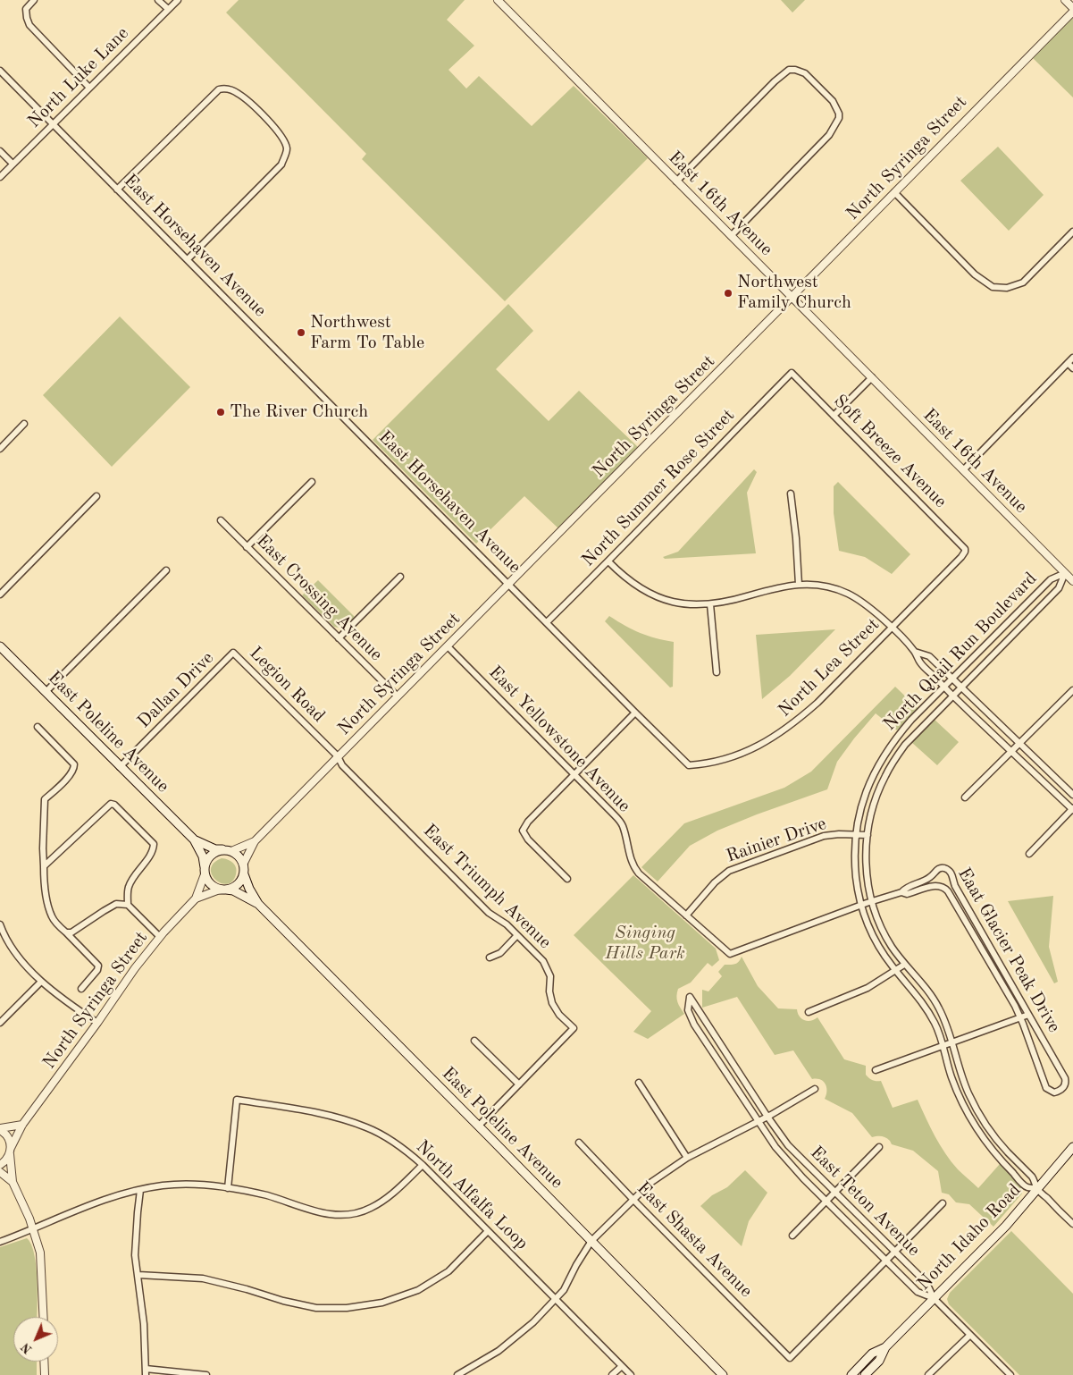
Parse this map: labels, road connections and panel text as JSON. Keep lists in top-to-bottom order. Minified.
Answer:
{"streets":{"main road":["East Poleline Avenue","North Idaho Road"],"street":["North Luke Lane","North Syringa Street","East 16th Avenue","East Horsehaven Avenue","Soft Breeze Avenue","North Summer Rose Street","East Crossing Avenue","North Quail Run Boulevard","North Lea Street","Legion Road","Dallan Drive","East Yellowstone Avenue","Rainier Drive","East Triumph Avenue","Eaat Glacier Peak Drive","North Alfalfa Loop","East Teton Avenue","East Shasta Avenue"]},"crossings":[["North Luke Lane","East Horsehaven Avenue"],["North Syringa Street","East 16th Avenue"],["North Syringa Street","East Horsehaven Avenue"],["North Syringa Street","East Crossing Avenue"],["North Syringa Street","Legion Road"],["North Syringa Street","East Poleline Avenue"],["North Syringa Street","East Yellowstone Avenue"],["North Syringa Street","East Triumph Avenue"],["East 16th Avenue","North Quail Run Boulevard"],["East Horsehaven Avenue","North Summer Rose Street"],["East Horsehaven Avenue","North Lea Street"],["Soft Breeze Avenue","North Summer Rose Street"],["Soft Breeze Avenue","North Lea Street"],["North Quail Run Boulevard","East Yellowstone Avenue"],["North Quail Run Boulevard","Rainier Drive"],["North Quail Run Boulevard","North Idaho Road"],["Legion Road","Dallan Drive"],["Legion Road","East Triumph Avenue"],["Dallan Drive","East Poleline Avenue"],["East Poleline Avenue","East Triumph Avenue"],["East Yellowstone Avenue","Rainier Drive"],["East Teton Avenue","North Idaho Road"],["East Teton Avenue","East Shasta Avenue"]],"parks":["Singing Hills Park"],"places":["Northwest Family Church","Northwest Farm To Table","The River Church"],"north":"bottom left"}
